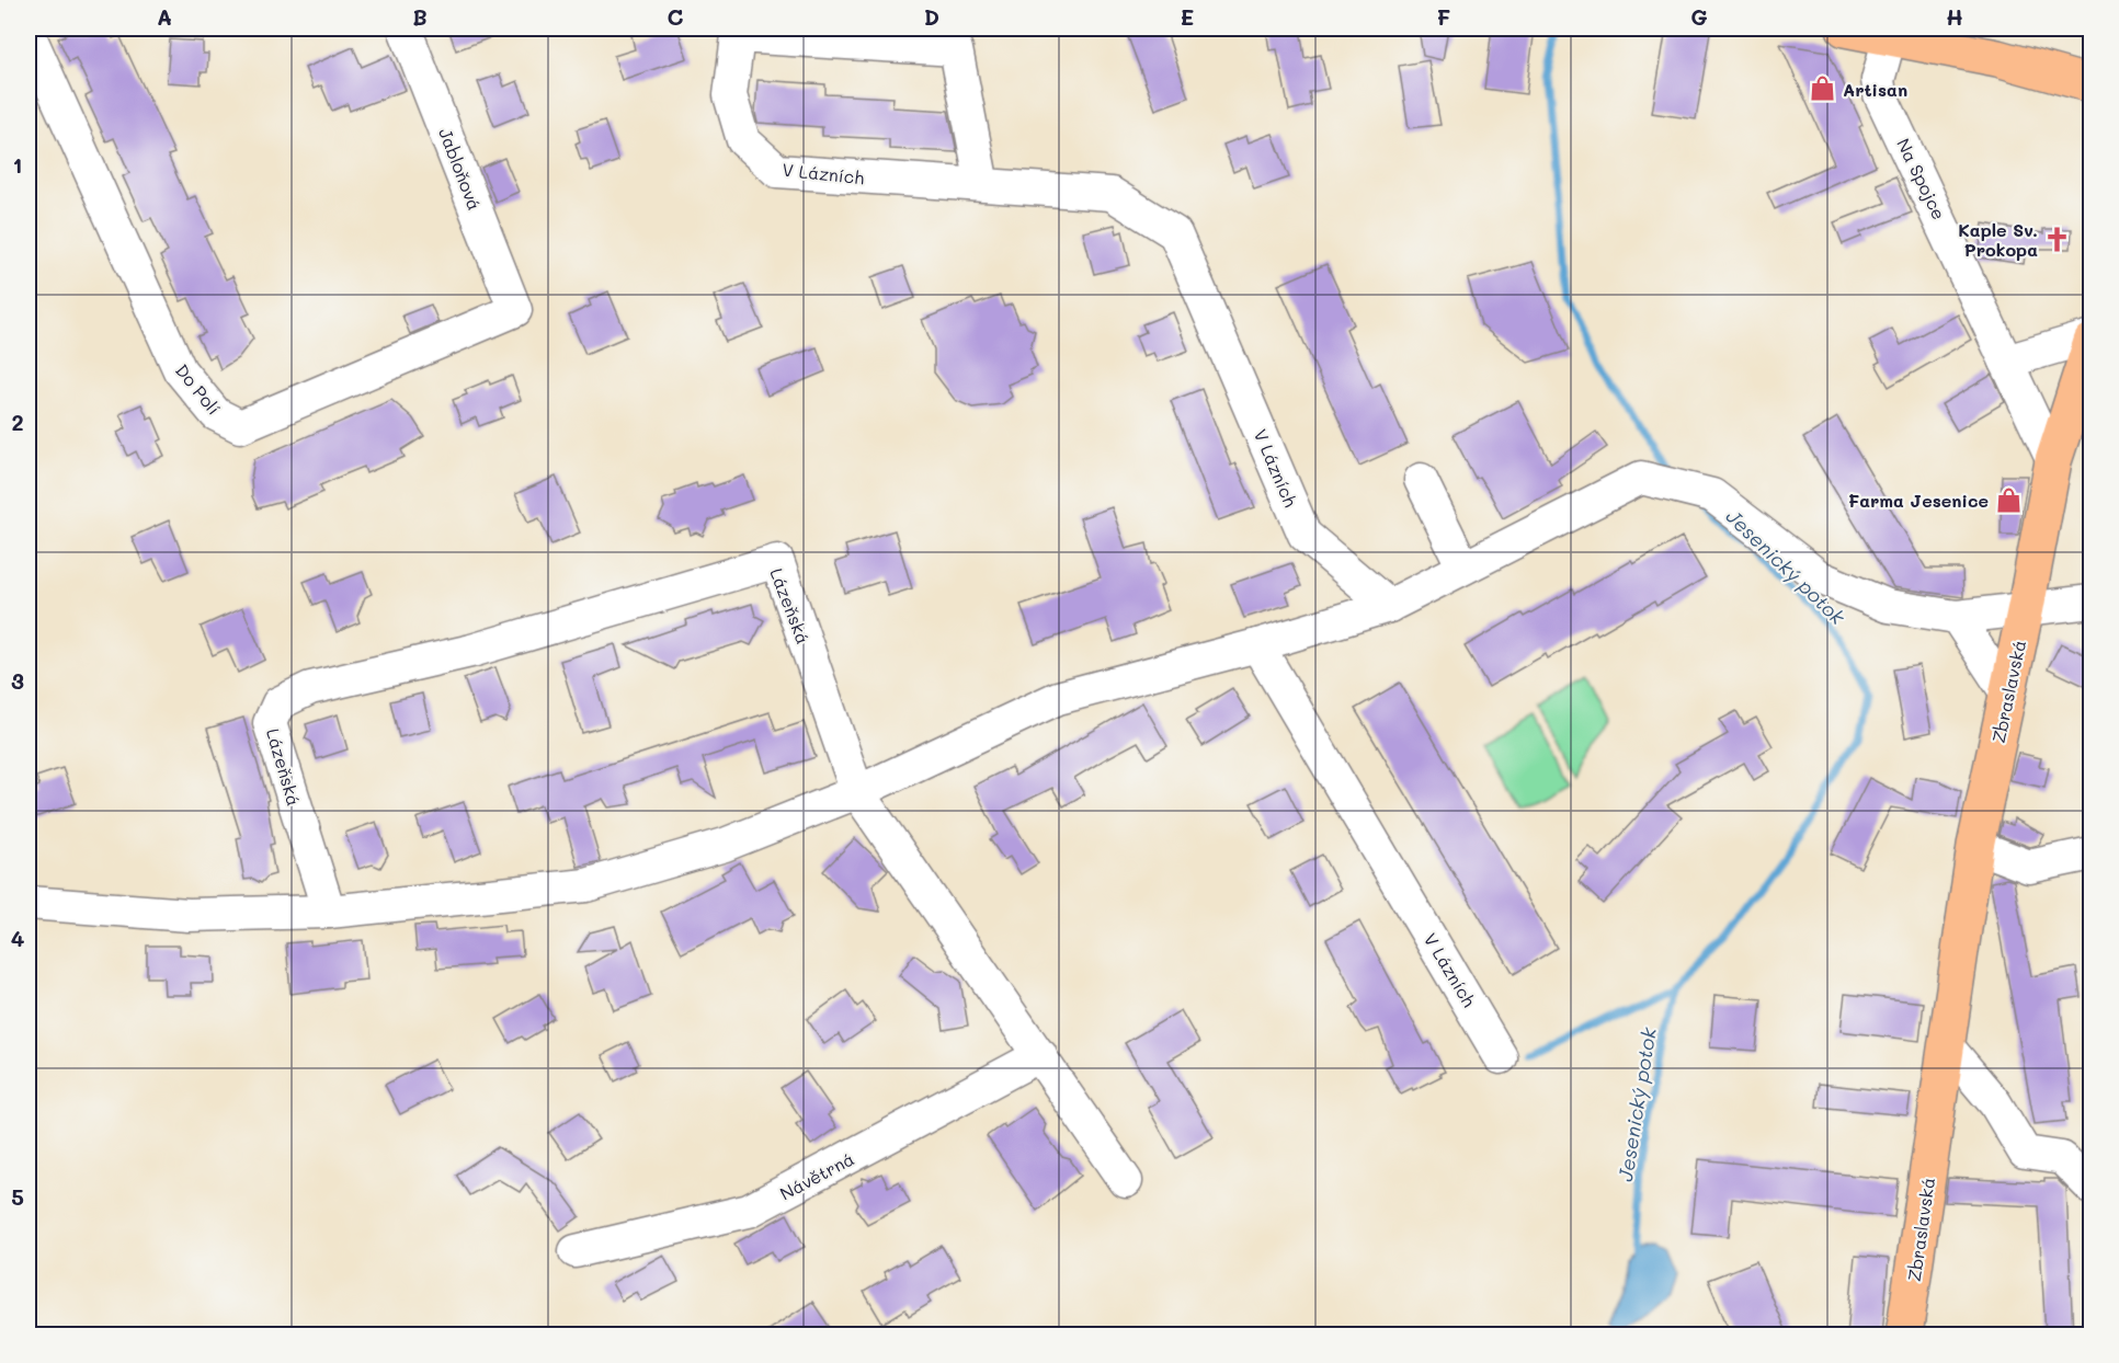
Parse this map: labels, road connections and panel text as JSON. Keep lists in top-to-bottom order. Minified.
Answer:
{"streets":{"main road":["Zbraslavská"],"street":["Jabloňová","V Lázních","Na Spojce","Do Polí","Lázeňská","Návětrná"]},"crossings":[["Jabloňová","Do Polí"],["Na Spojce","Zbraslavská"]],"water":["Jesenický potok"],"places":{"shop":["Artisan","Farma Jesenice"],"church":["Kaple Sv. Prokopa"]},"grid":{"columns":["A","B","C","D","E","F","G","H"],"rows":["1","2","3","4","5"]}}
